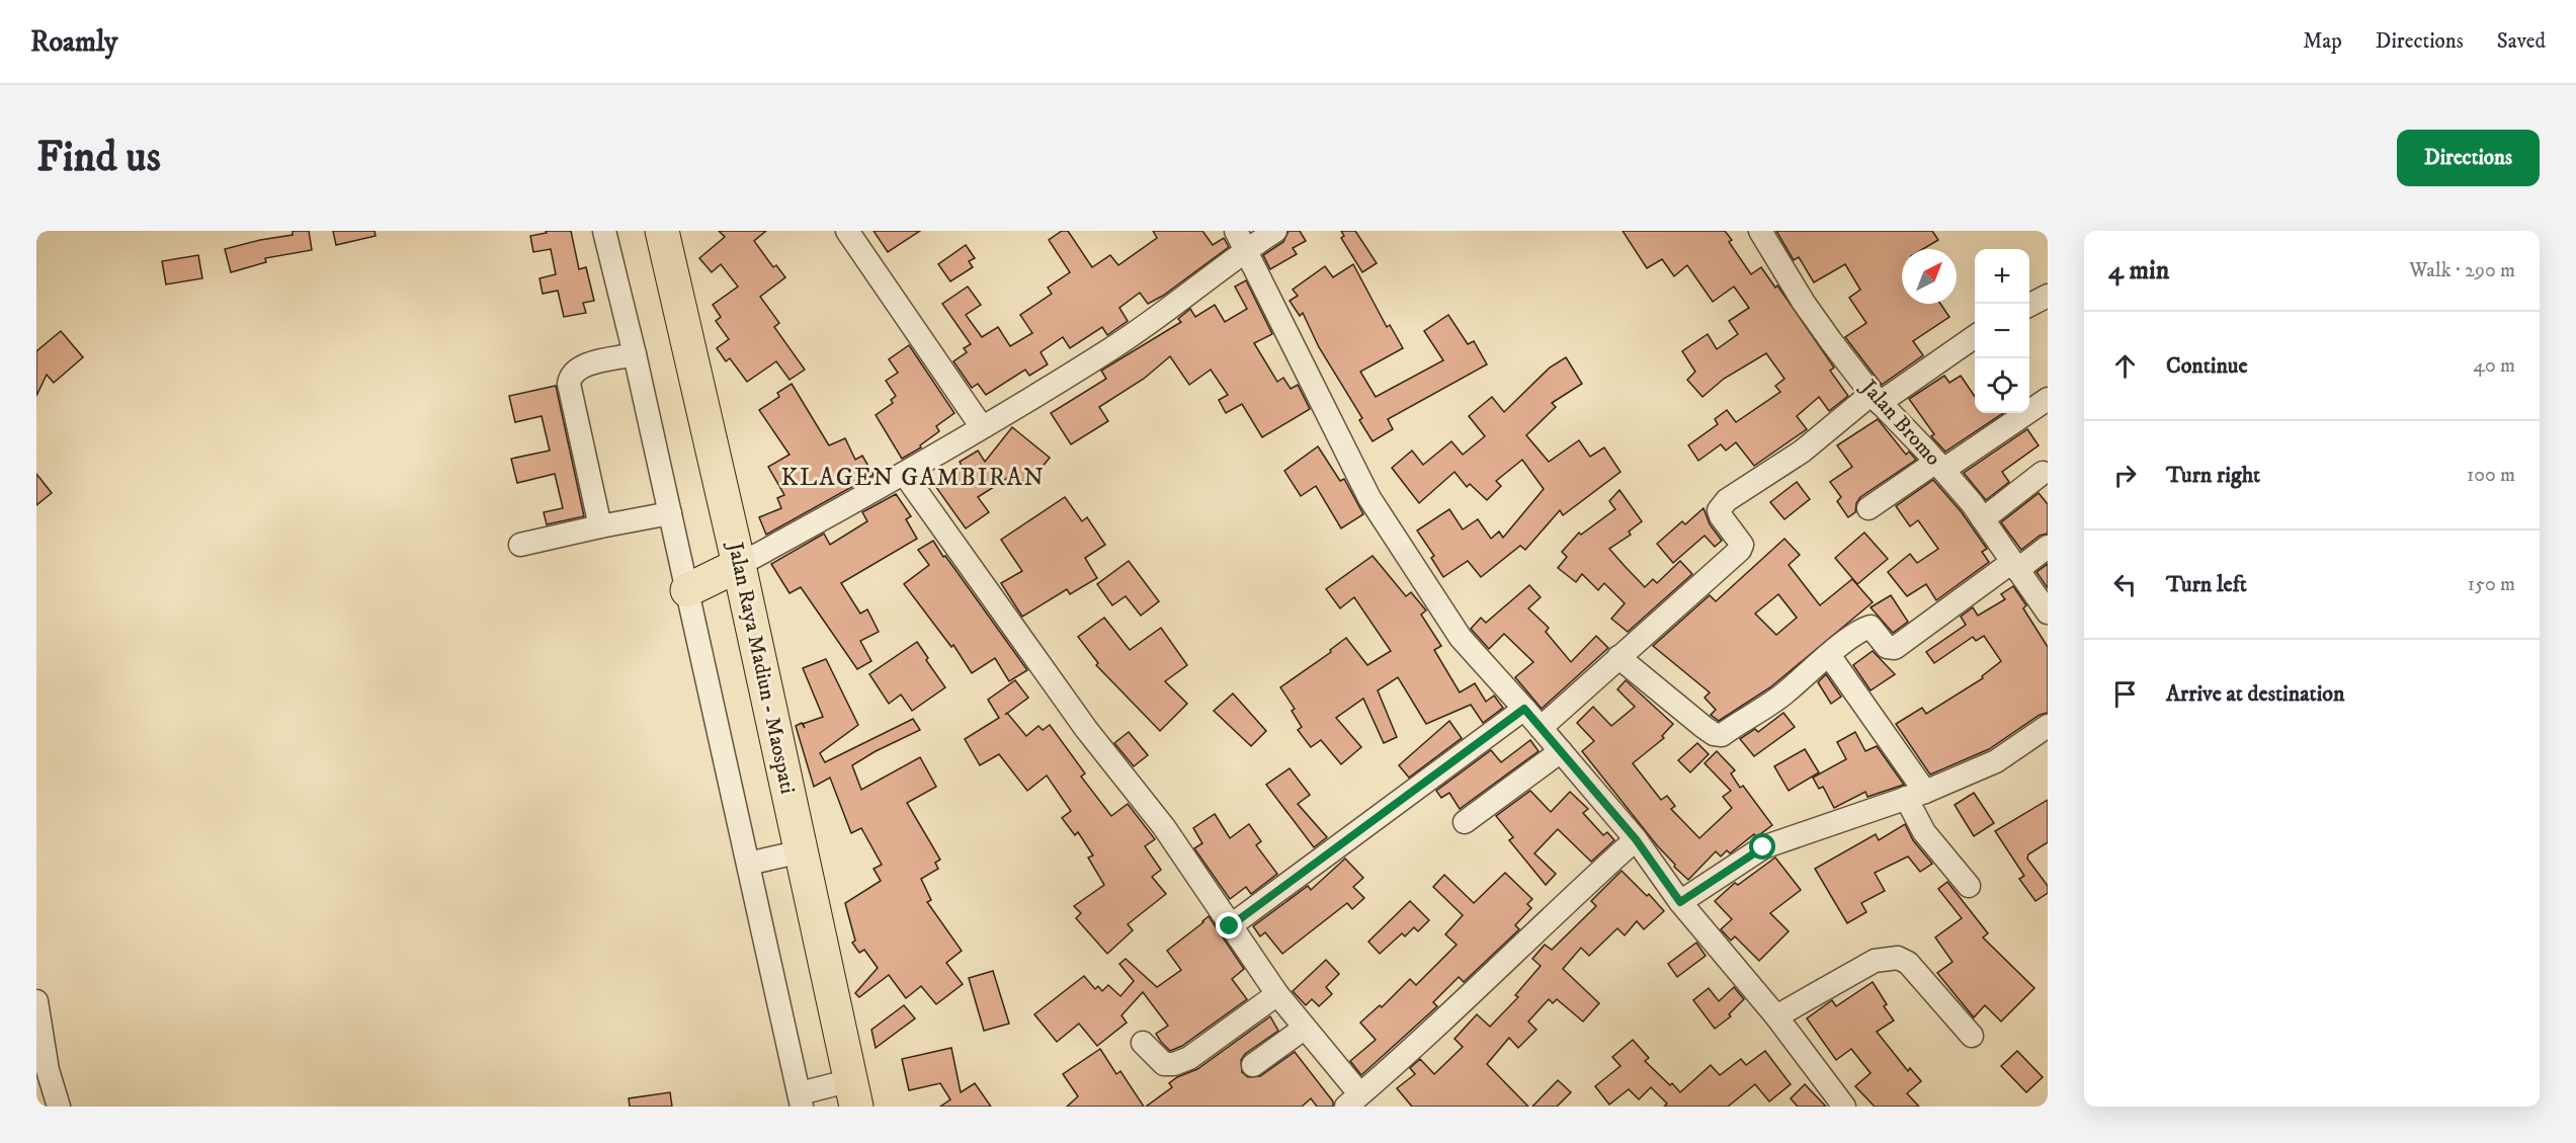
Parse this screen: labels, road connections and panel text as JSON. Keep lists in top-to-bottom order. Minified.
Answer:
{"streets":{"highway":["Jalan Raya Madiun - Maospati"],"street":["Jalan Bromo"]},"districts":["KLAGEN GAMBIRAN"],"north":"top right","page":{"header":"Roamly","nav":["Map","Directions","Saved"],"buttons":"Directions","title":"Find us","heading":["4 min","Walk · 290 m"],"map_buttons":["+","−"],"list":[["Continue","40 m"],["Turn right","100 m"],["Turn left","150 m"],"Arrive at destination"]}}
